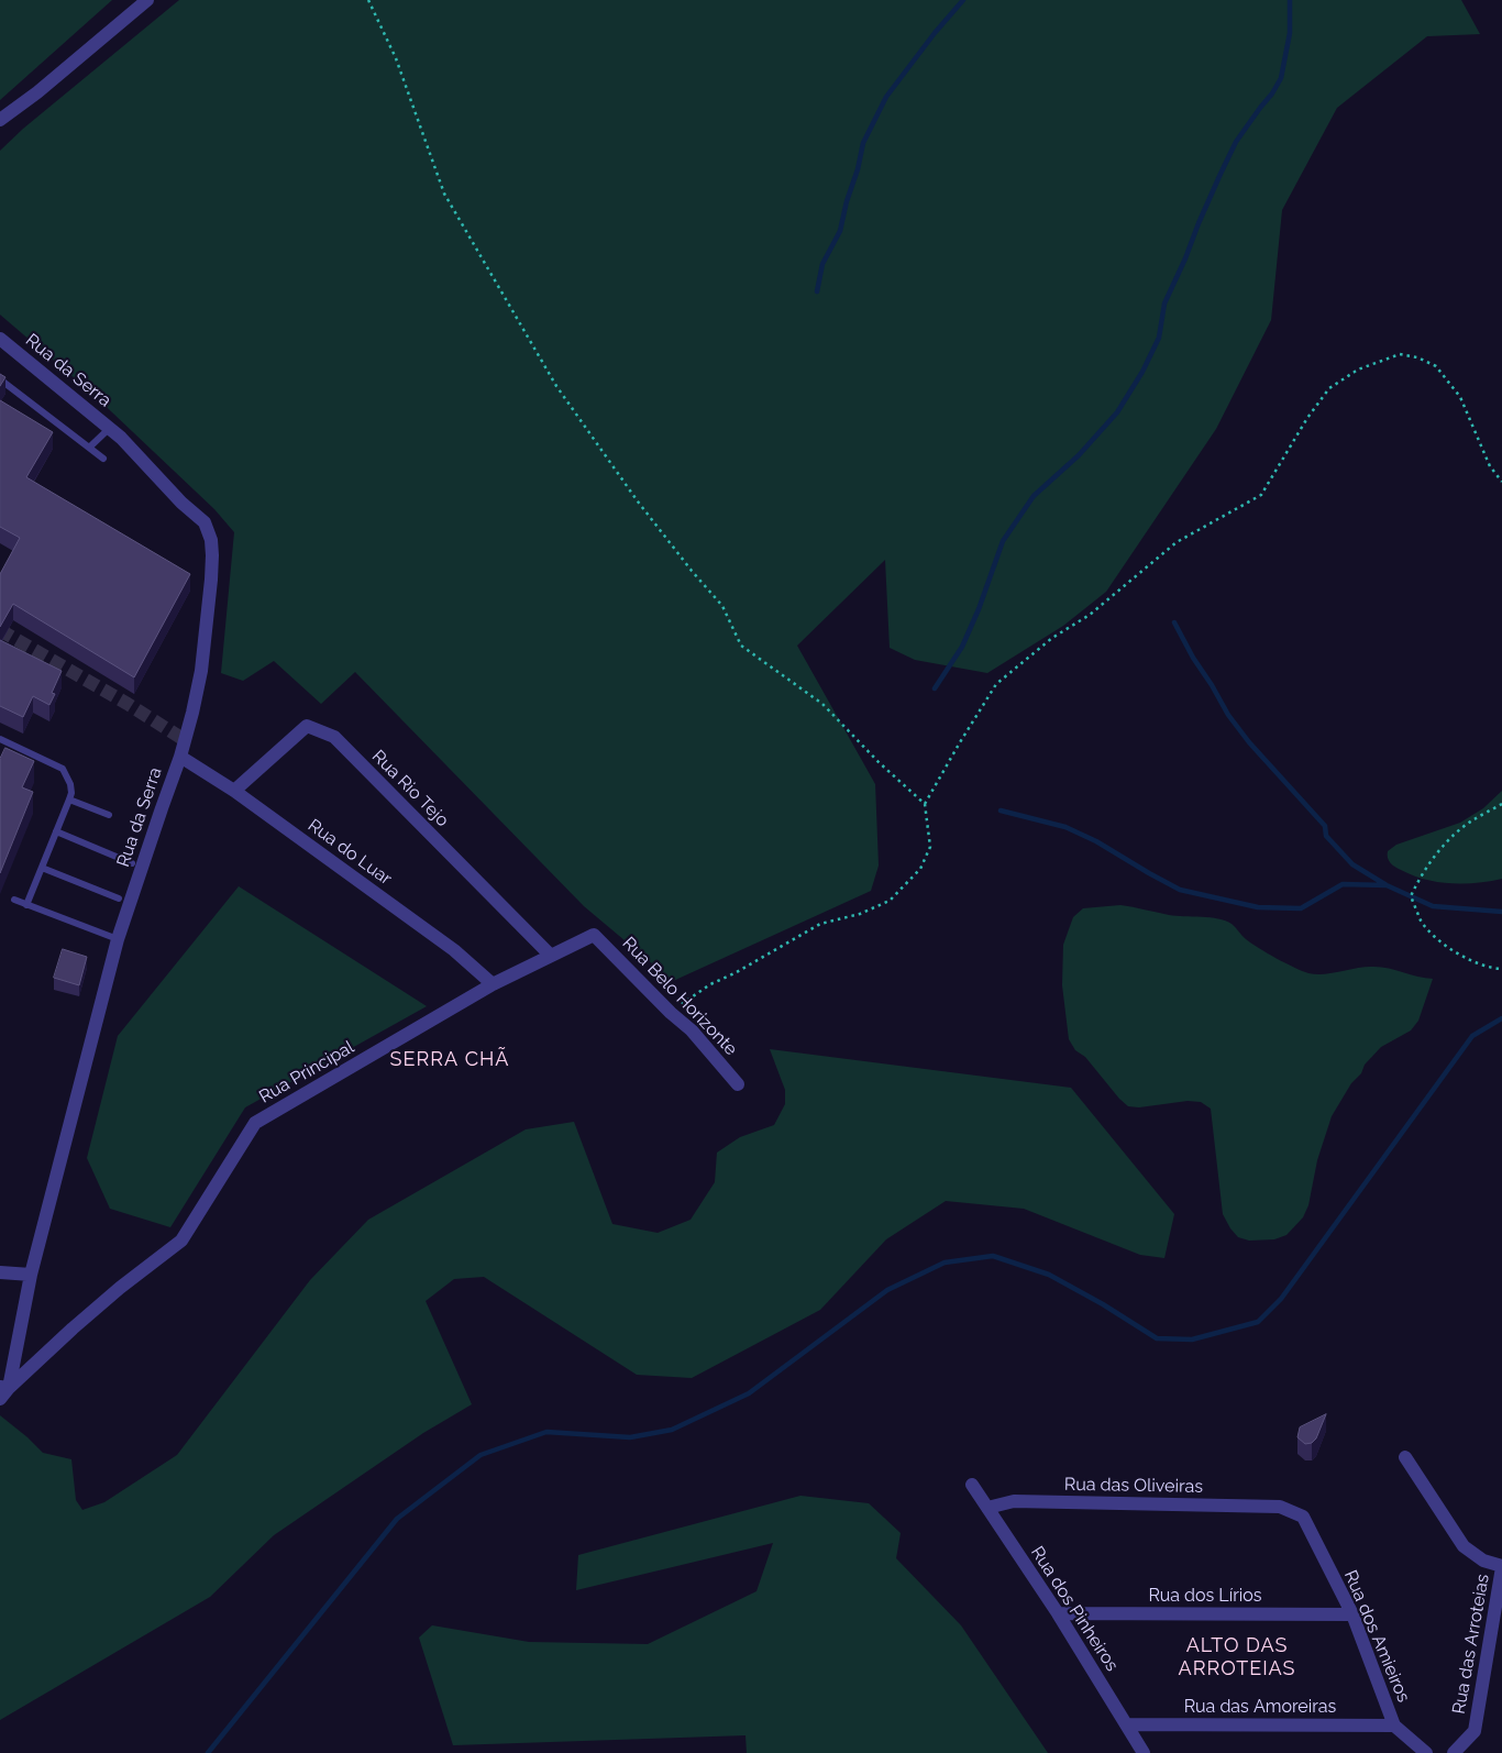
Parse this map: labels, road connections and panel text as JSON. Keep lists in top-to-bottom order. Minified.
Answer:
{"streets":{"street":["Rua da Serra","Rua Rio Tejo","Rua do Luar","Rua Belo Horizonte","Rua Principal","Rua das Oliveiras","Rua dos Lírios","Rua dos Pinheiros","Rua dos Amieiros","Rua das Arroteias","Rua das Amoreiras"]},"crossings":[["Rua da Serra","Rua do Luar"],["Rua da Serra","Rua Principal"],["Rua Rio Tejo","Rua do Luar"],["Rua Rio Tejo","Rua Principal"],["Rua do Luar","Rua Principal"],["Rua Belo Horizonte","Rua Principal"],["Rua das Oliveiras","Rua dos Pinheiros"],["Rua das Oliveiras","Rua dos Amieiros"],["Rua dos Lírios","Rua dos Pinheiros"],["Rua dos Lírios","Rua dos Amieiros"],["Rua dos Pinheiros","Rua das Amoreiras"],["Rua dos Amieiros","Rua das Amoreiras"]],"districts":["SERRA CHÃ","ALTO DAS ARROTEIAS"]}
